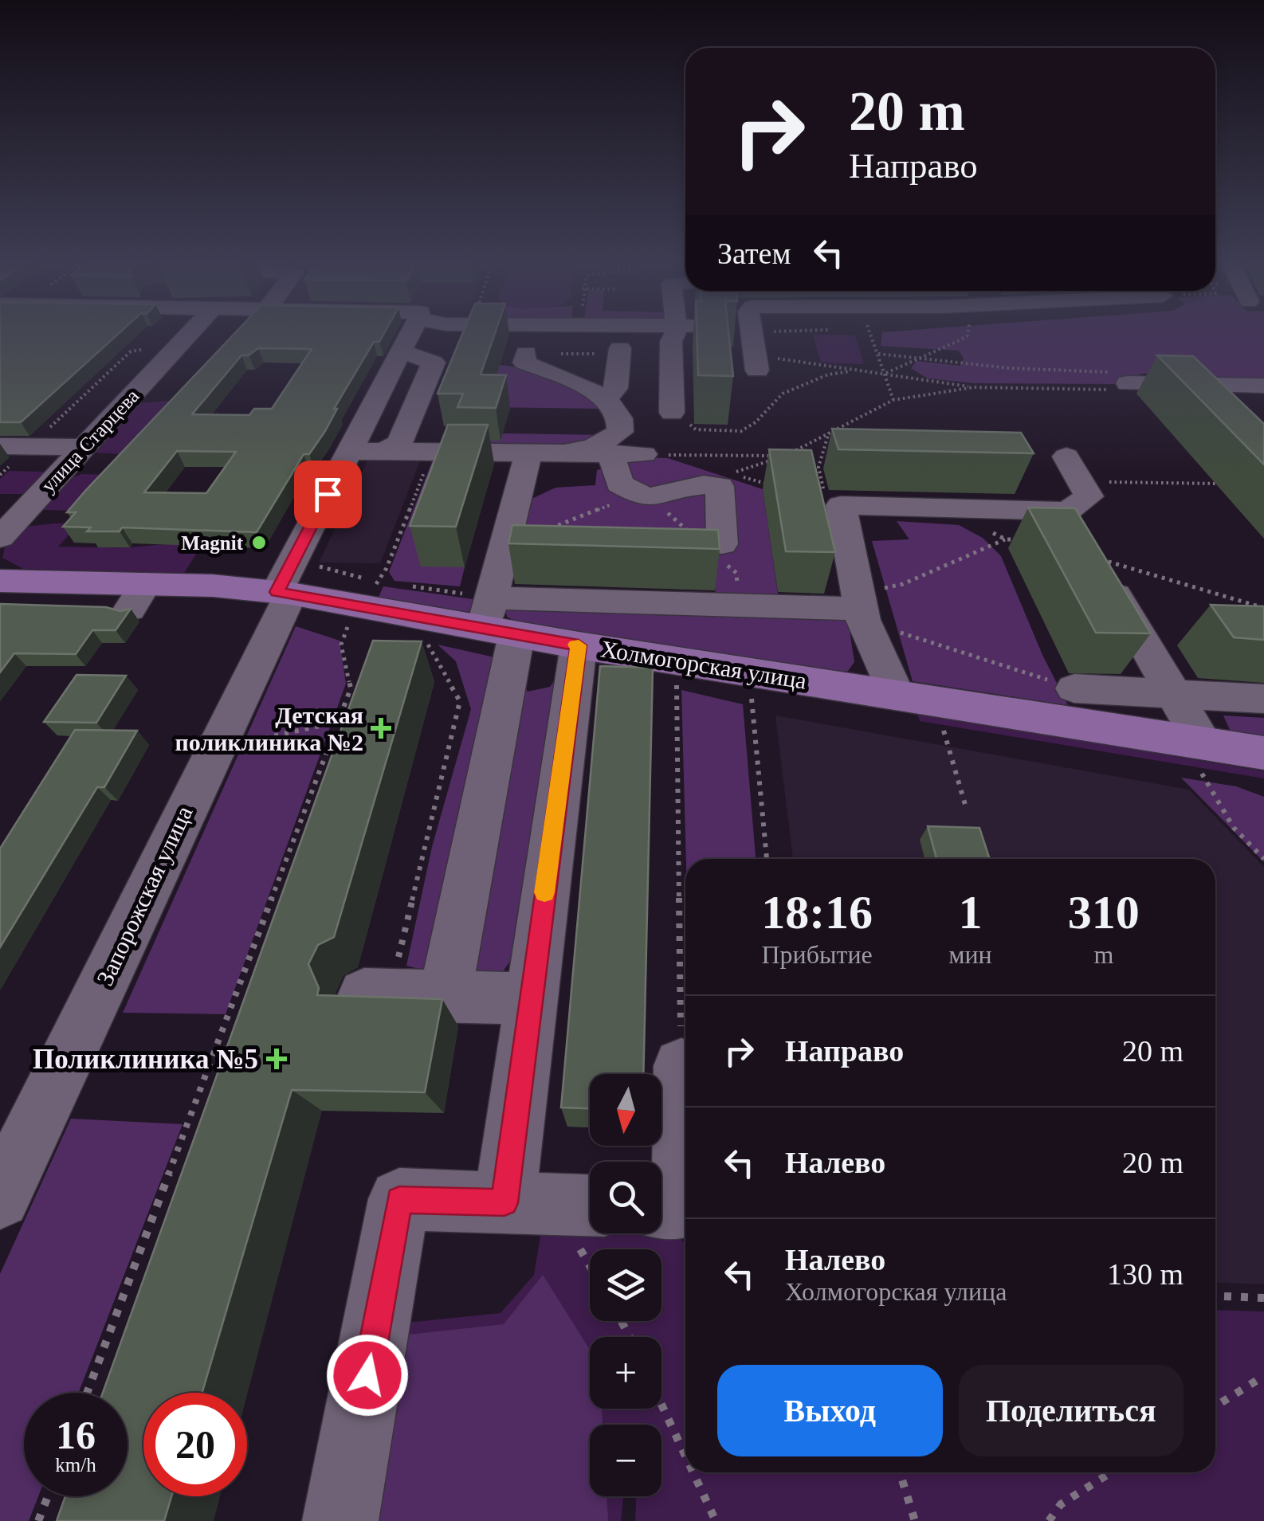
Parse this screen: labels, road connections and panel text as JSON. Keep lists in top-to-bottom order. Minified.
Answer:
{"streets":{"main road":["Холмогорская улица"],"street":["улица Старцева","Запорожская улица"]},"crossings":[["Холмогорская улица","Запорожская улица"]],"places":{"other":["Magnit"],"health":["Детская поликлиника №2","Поликлиника №5"]},"north":"bottom","page":{"turn":["20 m","Направо"],"then":"Затем","eta":["18:16","Прибытие","1","мин","310","m"],"list":[{"name":"Направо","value":"20 m"},{"name":"Налево","value":"20 m"},{"name":"Налево","note":"Холмогорская улица","value":"130 m"}],"map_buttons":["+","−"],"buttons":["Выход","Поделиться"],"speed":"16 km/h","limit":"20"}}
